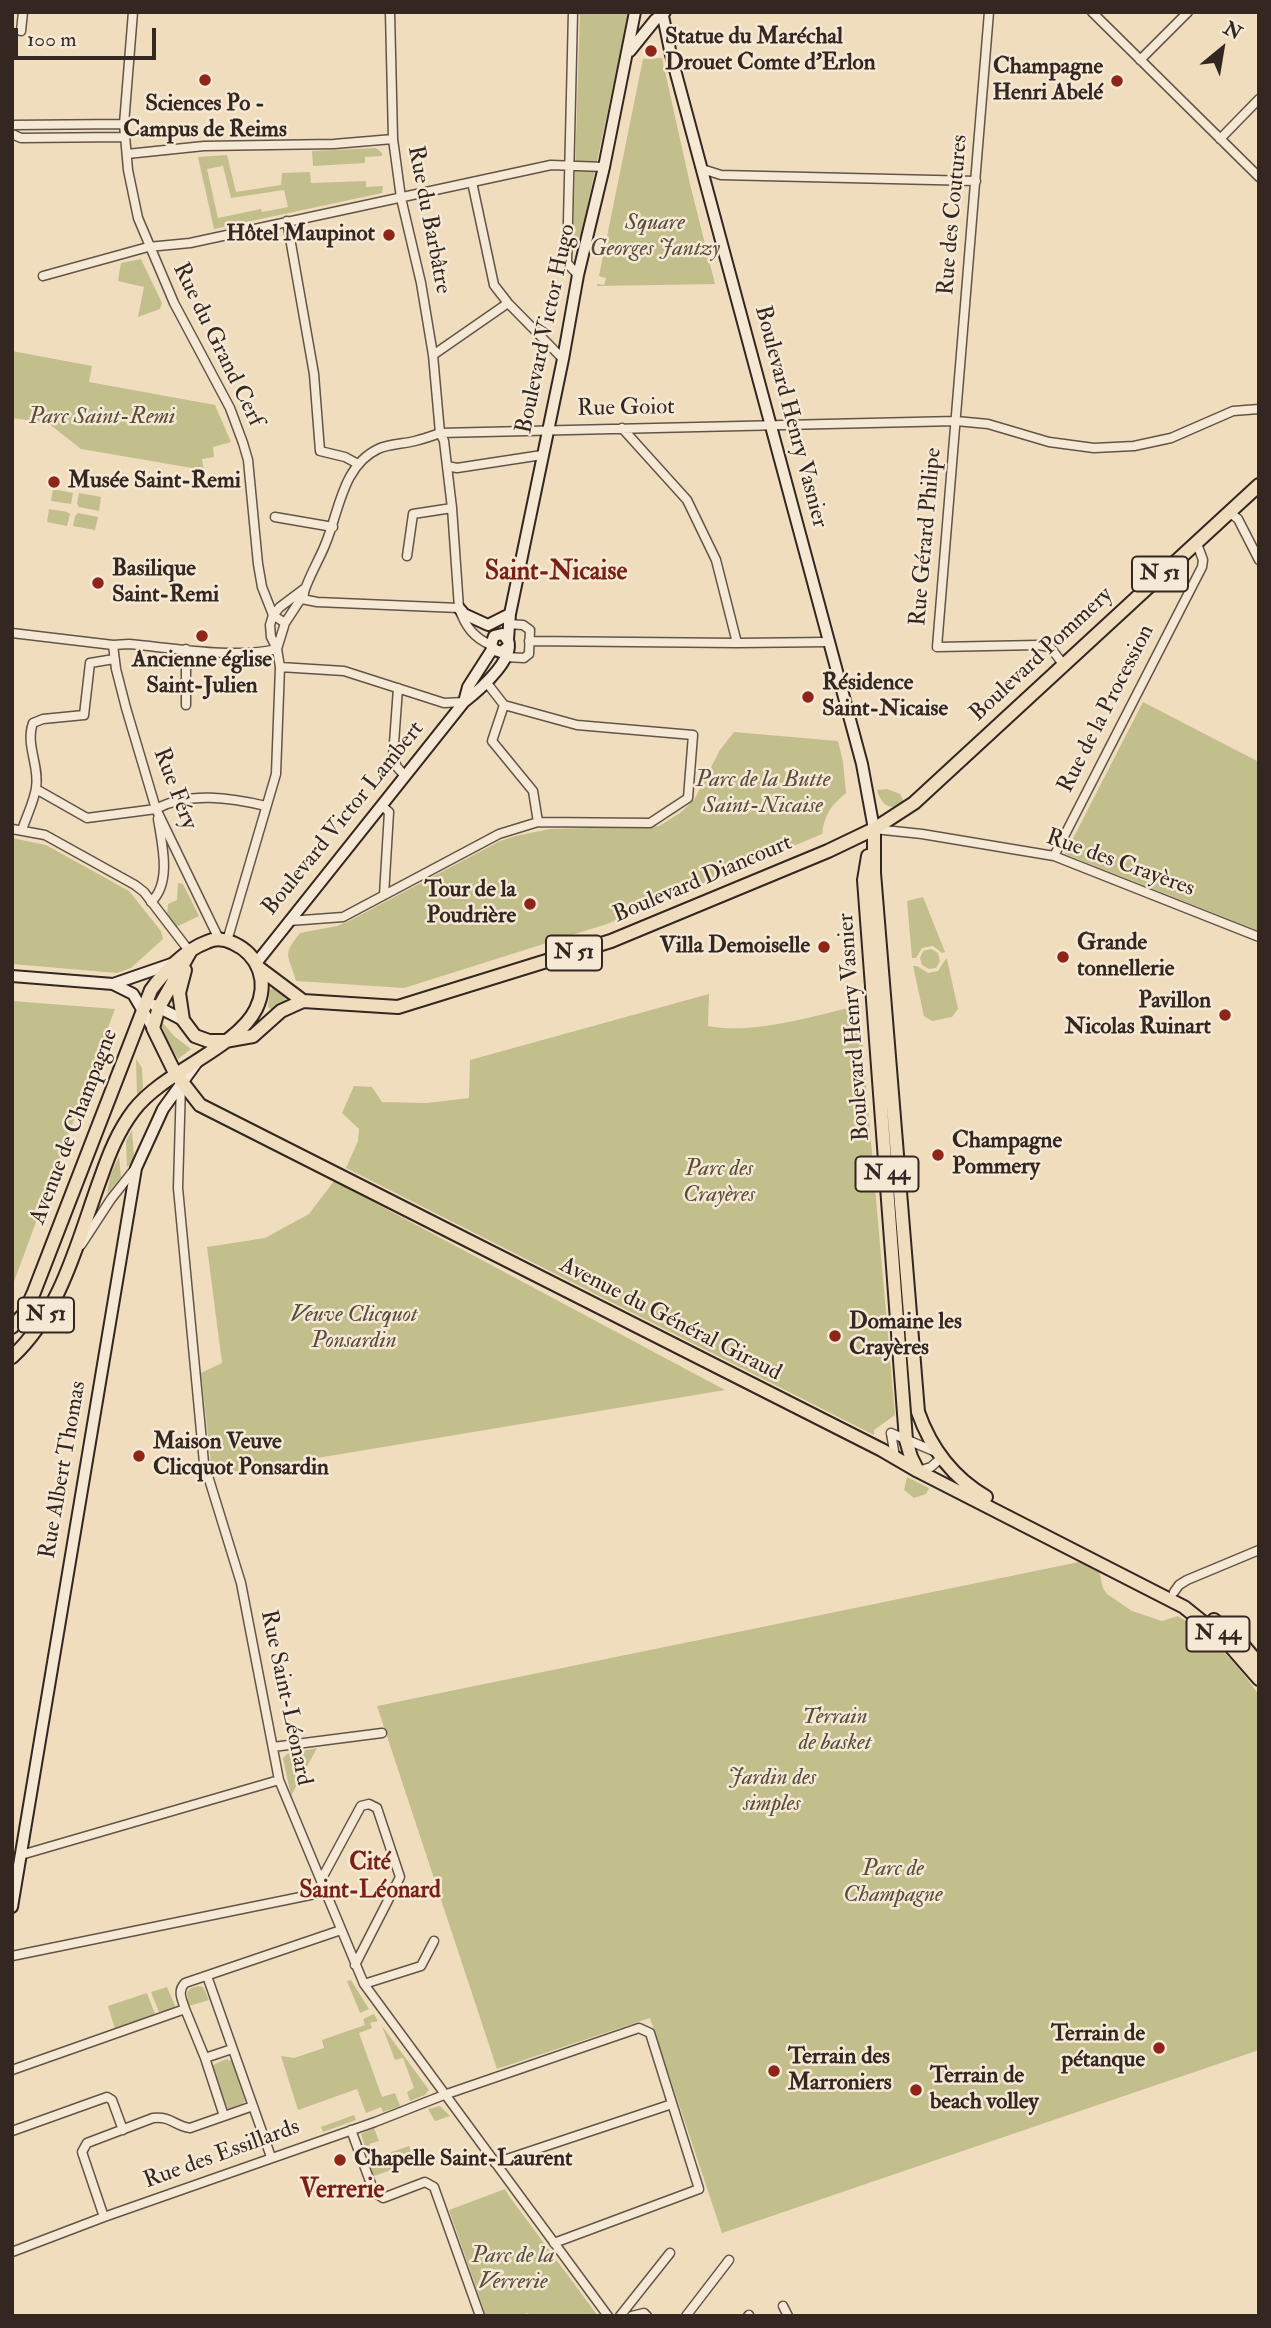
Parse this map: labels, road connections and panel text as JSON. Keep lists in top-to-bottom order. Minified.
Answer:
{"streets":{"main road":["Boulevard Henry Vasnier","N 51","Boulevard Pommery","Boulevard Diancourt","Avenue de Champagne","N 44","Avenue du Général Giraud"],"street":["Rue des Coutures","Rue du Barbâtre","Boulevard Victor Hugo","Rue du Grand Cerf","Rue Goiot","Rue Gérard Philipe","Rue de la Procession","Rue Féry","Boulevard Victor Lambert","Rue des Crayères","Rue Albert Thomas","Rue Saint-Léonard","Rue des Essillards"]},"crossings":[["Rue des Coutures","Rue Goiot"],["Rue des Coutures","Rue Gérard Philipe"],["Rue du Barbâtre","Rue Goiot"],["Boulevard Victor Hugo","Rue Goiot"],["Boulevard Victor Hugo","Boulevard Henry Vasnier"],["Rue du Grand Cerf","N 51"],["Rue du Grand Cerf","Rue Féry"],["Rue du Grand Cerf","Boulevard Victor Lambert"],["Rue du Grand Cerf","Avenue de Champagne"],["Rue Goiot","Boulevard Henry Vasnier"],["Rue Goiot","Rue Gérard Philipe"],["Boulevard Henry Vasnier","Boulevard Pommery"],["Boulevard Henry Vasnier","Rue des Crayères"],["Boulevard Henry Vasnier","Boulevard Diancourt"],["Boulevard Henry Vasnier","N 44"],["Boulevard Henry Vasnier","Avenue du Général Giraud"],["Rue Gérard Philipe","Boulevard Pommery"],["N 51","Rue Féry"],["N 51","Boulevard Victor Lambert"],["N 51","Boulevard Diancourt"],["N 51","Avenue de Champagne"],["Boulevard Pommery","Rue de la Procession"],["Boulevard Pommery","Rue des Crayères"],["Boulevard Pommery","Boulevard Diancourt"],["Rue de la Procession","Rue des Crayères"],["Rue Féry","Boulevard Victor Lambert"],["Rue Féry","Avenue de Champagne"],["Boulevard Victor Lambert","Avenue de Champagne"],["Rue des Crayères","Boulevard Diancourt"],["Avenue de Champagne","Avenue du Général Giraud"],["Avenue de Champagne","Rue Albert Thomas"],["Avenue de Champagne","Rue Saint-Léonard"],["Avenue du Général Giraud","Rue Albert Thomas"],["Avenue du Général Giraud","Rue Saint-Léonard"],["Rue Albert Thomas","Rue Saint-Léonard"],["Rue Saint-Léonard","Rue des Essillards"]],"districts":["Saint-Nicaise","Cité Saint-Léonard","Verrerie"],"parks":["Square Georges Jantzy","Parc Saint-Remi","Parc de la Butte Saint-Nicaise","Parc des Crayères","Veuve Clicquot Ponsardin","Terrain de basket","Jardin des simples","Parc de Champagne","Parc de la Verrerie"],"places":["Statue du Maréchal Drouet Comte d'Erlon","Sciences Po - Campus de Reims","Champagne Henri Abelé","Hôtel Maupinot","Musée Saint-Remi","Basilique Saint-Remi","Ancienne église Saint-Julien","Résidence Saint-Nicaise","Tour de la Poudrière","Villa Demoiselle","Grande tonnellerie","Pavillon Nicolas Ruinart","Champagne Pommery","Domaine les Crayères","Maison Veuve Clicquot Ponsardin","Terrain de pétanque","Terrain des Marroniers","Terrain de beach volley","Chapelle Saint-Laurent"],"scale_bar":"100 m","north":"top right"}
